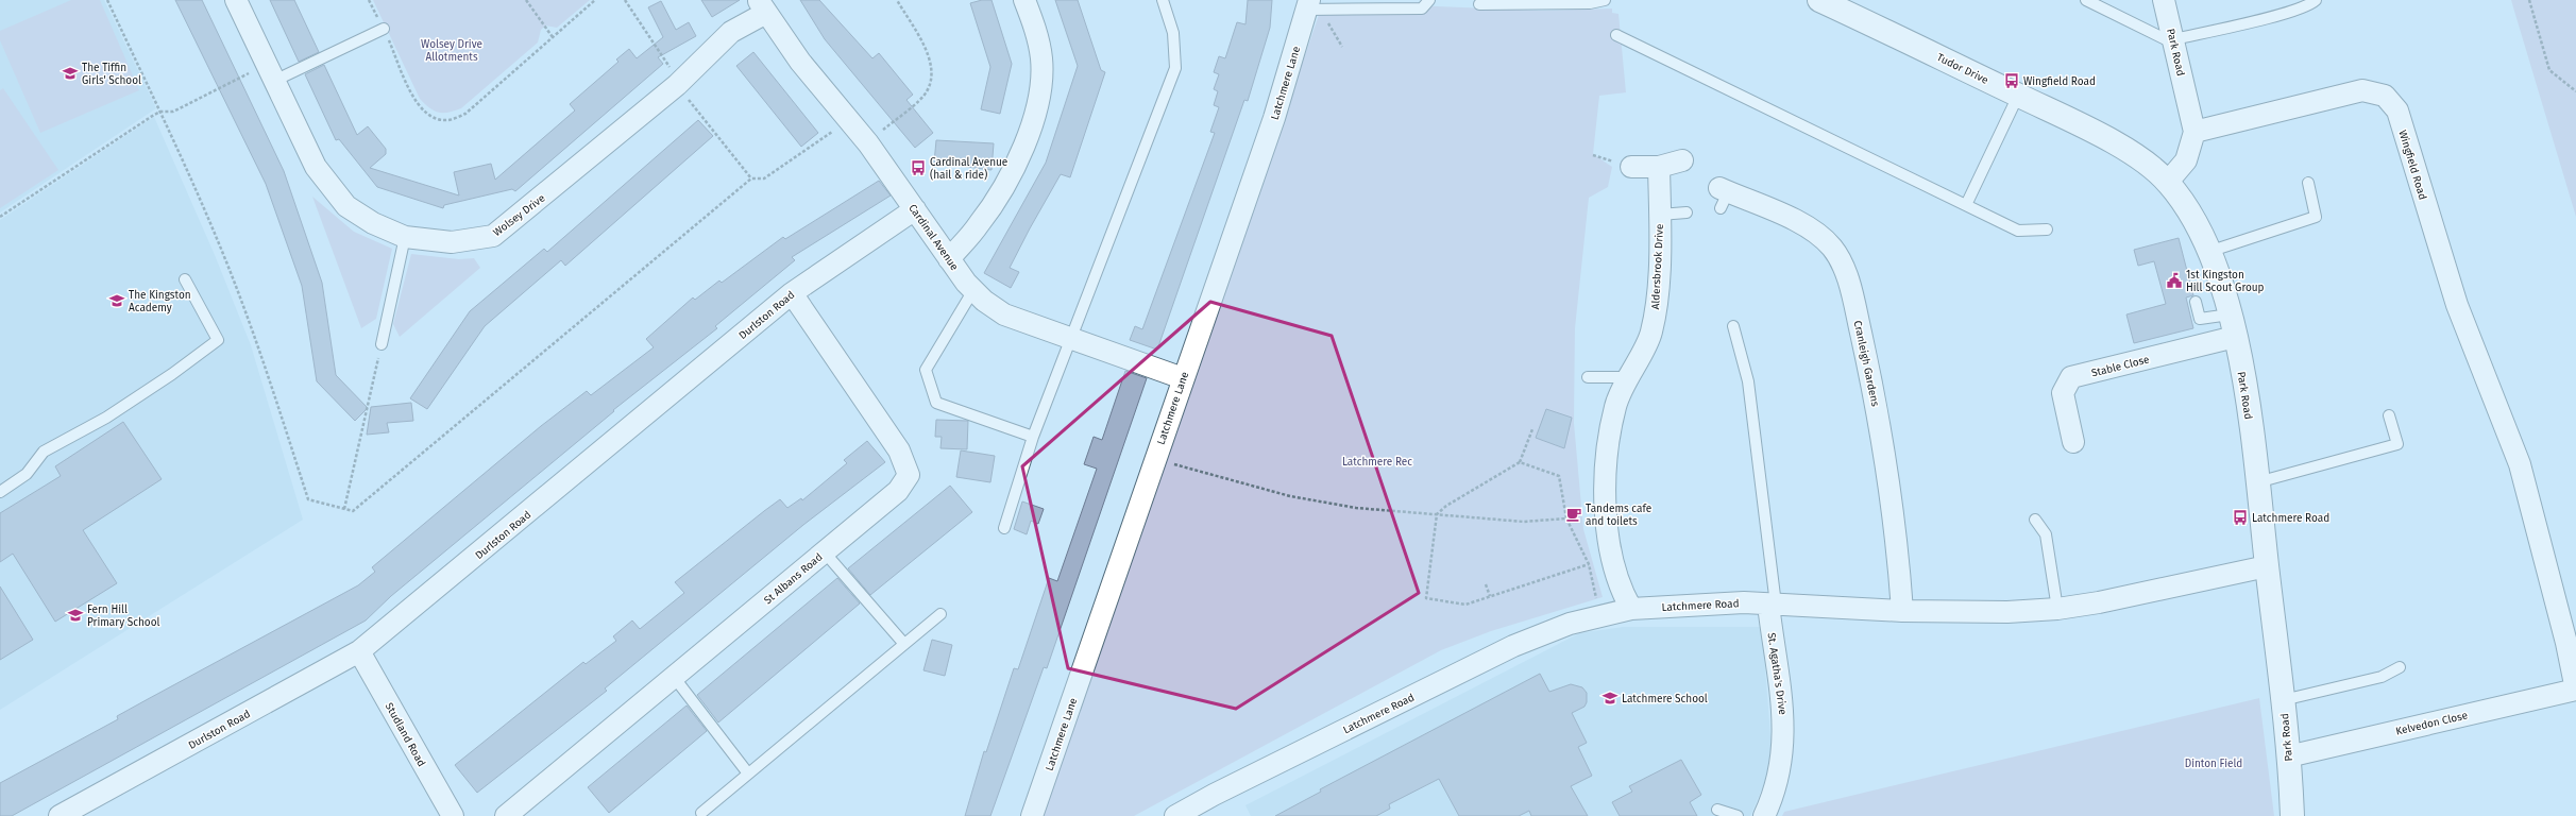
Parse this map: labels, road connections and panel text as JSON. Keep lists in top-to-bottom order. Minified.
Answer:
{"streets":{"street":["Park Road","Tudor Drive","Latchmere Lane","Wingfield Road","Wolsey Drive","Cardinal Avenue","Aldersbrook Drive","Durlston Road","Cranleigh Gardens","Stable Close","St Albans Road","Latchmere Road","St. Agatha's Drive","Kelvedon Close","Studland Road"]},"crossings":[["Park Road","Tudor Drive"],["Park Road","Wingfield Road"],["Park Road","Stable Close"],["Park Road","Latchmere Road"],["Park Road","Kelvedon Close"],["Latchmere Lane","Cardinal Avenue"],["Wingfield Road","Kelvedon Close"],["Wolsey Drive","Cardinal Avenue"],["Cardinal Avenue","Durlston Road"],["Aldersbrook Drive","Latchmere Road"],["Durlston Road","St Albans Road"],["Durlston Road","Studland Road"],["Cranleigh Gardens","Latchmere Road"],["Latchmere Road","St. Agatha's Drive"]],"parks":["Wolsey Drive Allotments","Latchmere Rec","Dinton Field"],"places":{"school or university":["The Tiffin Girls' School","The Kingston Academy","Fern Hill Primary School","Latchmere School"],"bus stop":["Wingfield Road","Cardinal Avenue (hail & ride)","Latchmere Road"],"public building":["1st Kingston Hill Scout Group"],"cafe":["Tandems cafe and toilets"]}}
